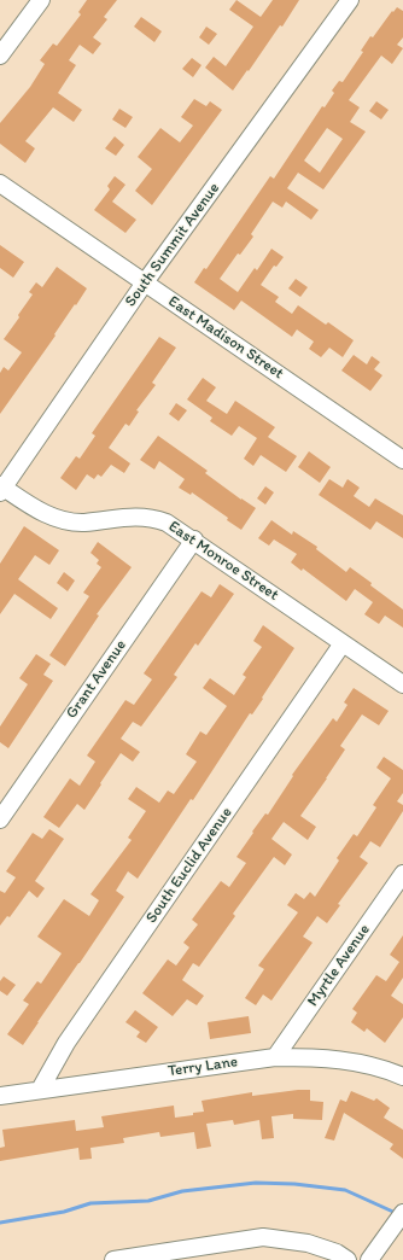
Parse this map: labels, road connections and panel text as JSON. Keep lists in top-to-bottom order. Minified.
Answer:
{"streets":{"street":["South Summit Avenue","East Madison Street","East Monroe Street","Grant Avenue","South Euclid Avenue","Myrtle Avenue","Terry Lane"]},"crossings":[["South Summit Avenue","East Madison Street"],["South Summit Avenue","East Monroe Street"],["East Monroe Street","Grant Avenue"],["East Monroe Street","South Euclid Avenue"],["South Euclid Avenue","Terry Lane"],["Myrtle Avenue","Terry Lane"]]}
